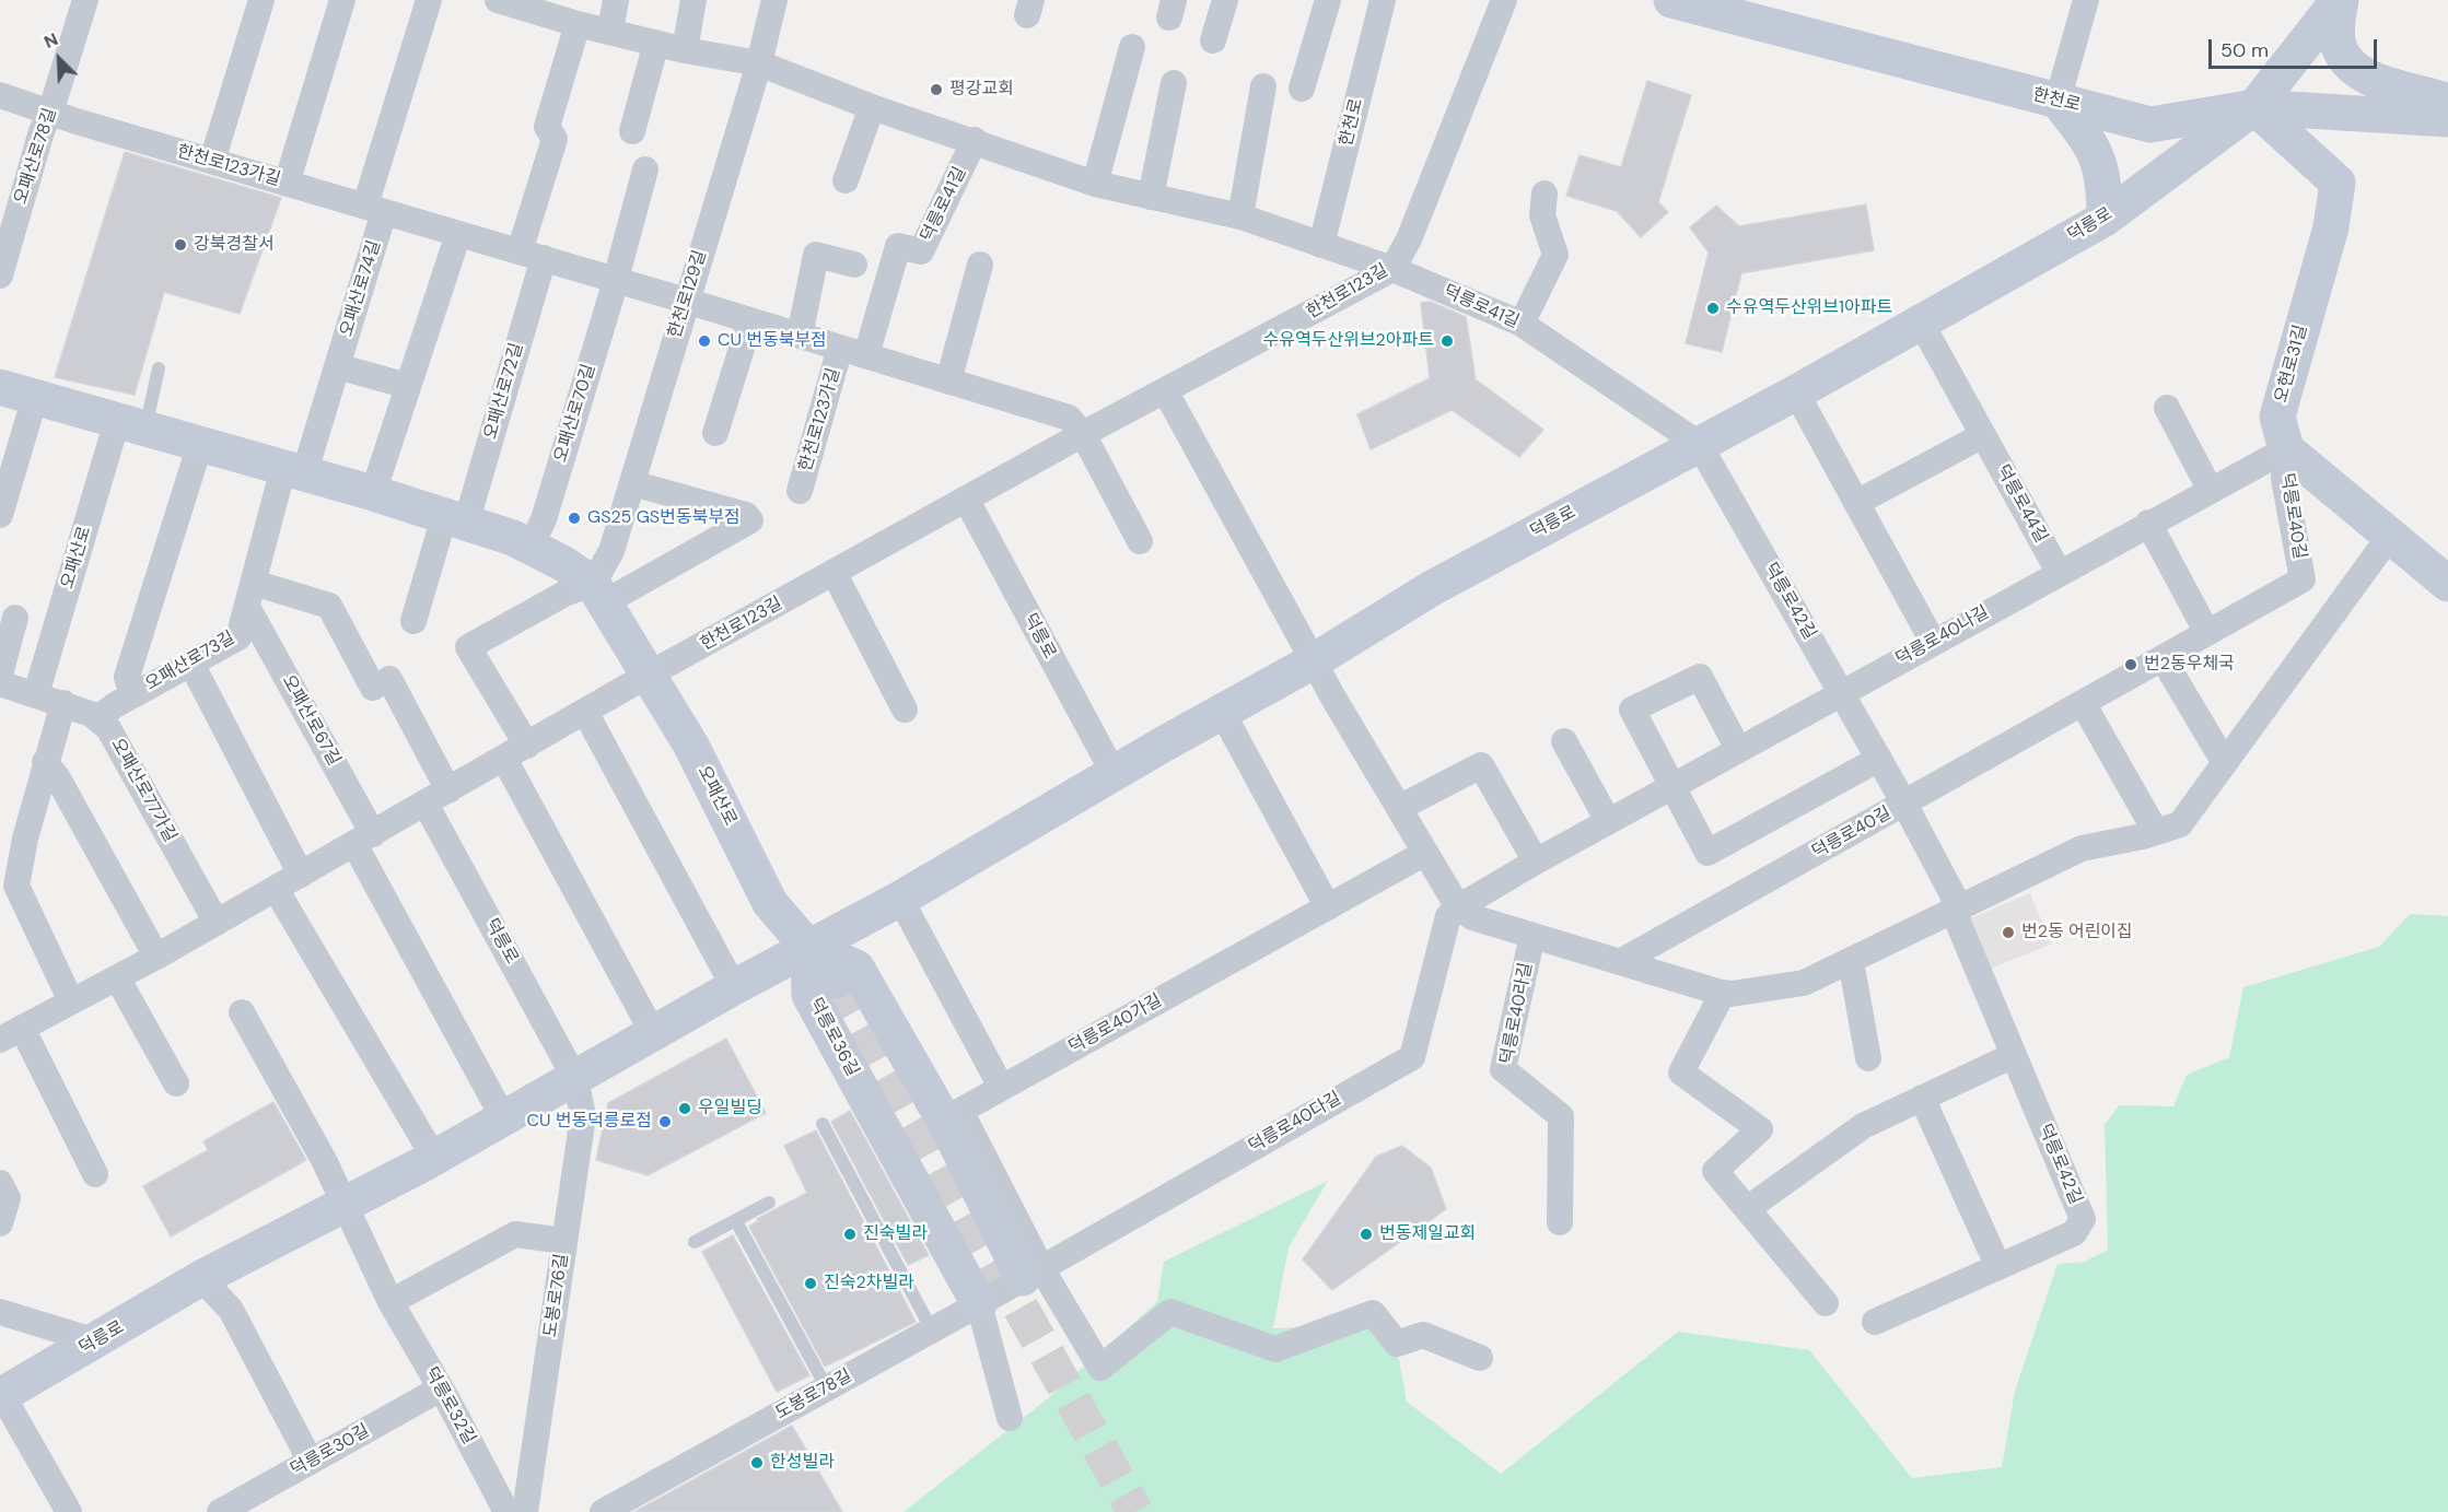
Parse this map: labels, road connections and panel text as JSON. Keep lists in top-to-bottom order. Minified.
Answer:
{"streets":{"main road":["한천로","덕릉로","오현로31길","오패산로","덕릉로36길"],"street":["오패산로78길","한천로123가길","덕릉로41길","오패산로74길","한천로123길","한천로129길","오패산로72길","오패산로70길","덕릉로44길","덕릉로40길","덕릉로42길","덕릉로40나길","오패산로73길","오패산로67길","오패산로77가길","덕릉로40라길","덕릉로40가길","덕릉로40다길","도봉로76길","도봉로78길","덕릉로32길","덕릉로30길"]},"crossings":[["한천로","덕릉로41길"],["한천로","덕릉로"],["한천로","오현로31길"],["오패산로78길","한천로123가길"],["한천로123가길","덕릉로41길"],["한천로123가길","오패산로74길"],["한천로123가길","한천로123길"],["한천로123가길","한천로129길"],["한천로123가길","오패산로72길"],["한천로123가길","오패산로70길"],["덕릉로41길","덕릉로"],["덕릉로41길","한천로123길"],["덕릉로41길","한천로129길"],["덕릉로41길","오패산로72길"],["덕릉로41길","덕릉로42길"],["덕릉로","한천로123길"],["덕릉로","오현로31길"],["덕릉로","덕릉로44길"],["덕릉로","오패산로"],["덕릉로","덕릉로42길"],["덕릉로","덕릉로36길"],["덕릉로","도봉로76길"],["덕릉로","덕릉로32길"],["오패산로74길","오패산로"],["오패산로74길","오패산로73길"],["한천로123길","오패산로"],["한천로129길","오패산로"],["오현로31길","덕릉로40길"],["오현로31길","덕릉로40나길"],["오패산로72길","오패산로"],["오패산로70길","오패산로"],["덕릉로44길","덕릉로40나길"],["덕릉로40길","덕릉로42길"],["덕릉로40길","덕릉로40나길"],["오패산로","오패산로73길"],["오패산로","오패산로77가길"],["오패산로","덕릉로36길"],["덕릉로42길","덕릉로40나길"],["덕릉로40나길","덕릉로40다길"],["오패산로73길","오패산로67길"],["오패산로73길","오패산로77가길"],["덕릉로40가길","덕릉로40다길"],["덕릉로40가길","도봉로78길"],["덕릉로36길","도봉로78길"],["덕릉로40다길","도봉로78길"],["덕릉로32길","덕릉로30길"]],"places":["평강교회","강북경찰서","수유역두산위브1아파트","CU 번동북부점","수유역두산위브2아파트","GS25 GS번동북부점","번2동우체국","번2동 어린이집","우일빌딩","CU 번동덕릉로점","진숙빌라","번동제일교회","진숙2차빌라","한성빌라"],"scale_bar":"50 m","north":"top left"}
